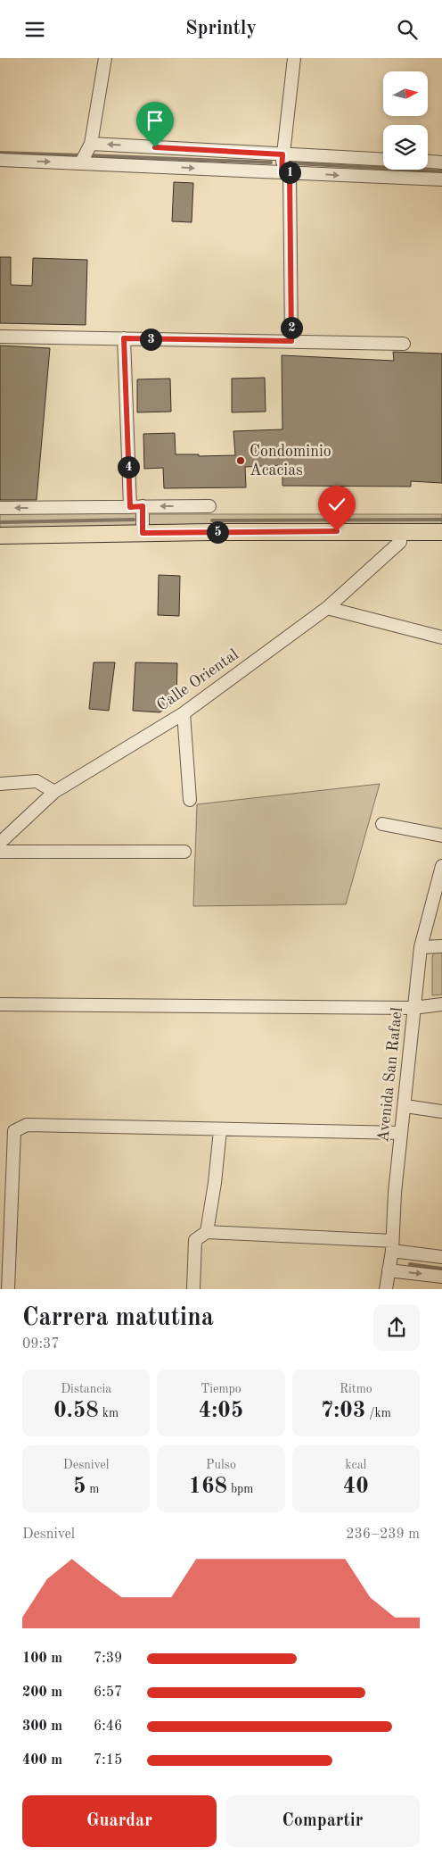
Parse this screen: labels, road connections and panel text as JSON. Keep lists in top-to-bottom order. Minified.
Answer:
{"streets":{"street":["Calle Oriental","Avenida San Rafael"]},"places":["Condominio Acacias"],"north":"right","page":{"header":"Sprintly","pins":["1","2","3","4","5"],"heading":["Carrera matutina","09:37"],"stats":[["Distancia","0.58 km"],["Tiempo","4:05"],["Ritmo","7:03 /km"],["Desnivel","5 m"],["Pulso","168 bpm"],["kcal","40"]],"chart":["Desnivel","236–239 m"],"list":[{"name":"100 m","note":"7:39"},{"name":"200 m","note":"6:57"},{"name":"300 m","note":"6:46"},{"name":"400 m","note":"7:15"}],"buttons":["Guardar","Compartir"]}}
